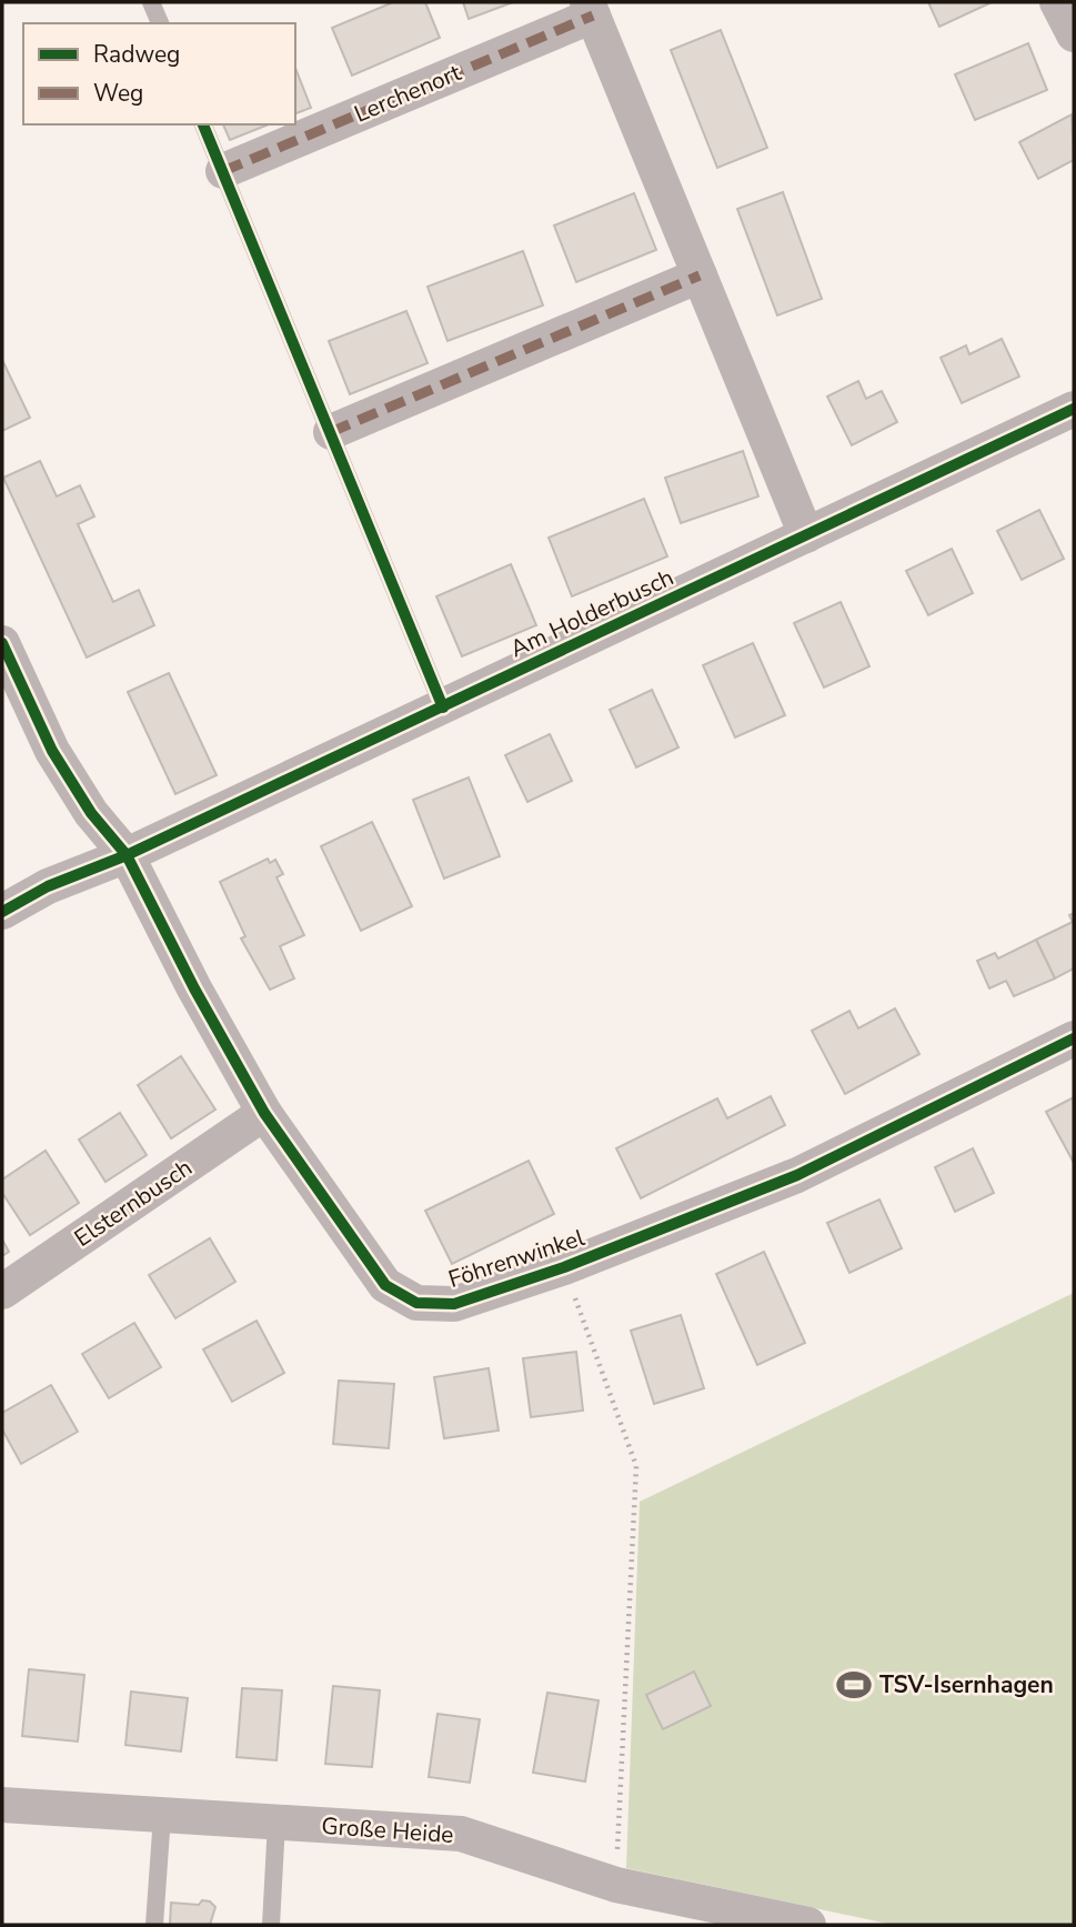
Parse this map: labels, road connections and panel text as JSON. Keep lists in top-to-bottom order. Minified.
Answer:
{"streets":{"street":["Lerchenort","Am Holderbusch","Elsternbusch","Föhrenwinkel","Große Heide"]},"crossings":[["Lerchenort","Am Holderbusch"],["Am Holderbusch","Föhrenwinkel"],["Elsternbusch","Föhrenwinkel"]],"places":{"sports":["TSV-Isernhagen"]},"legend":["Radweg","Weg"]}
